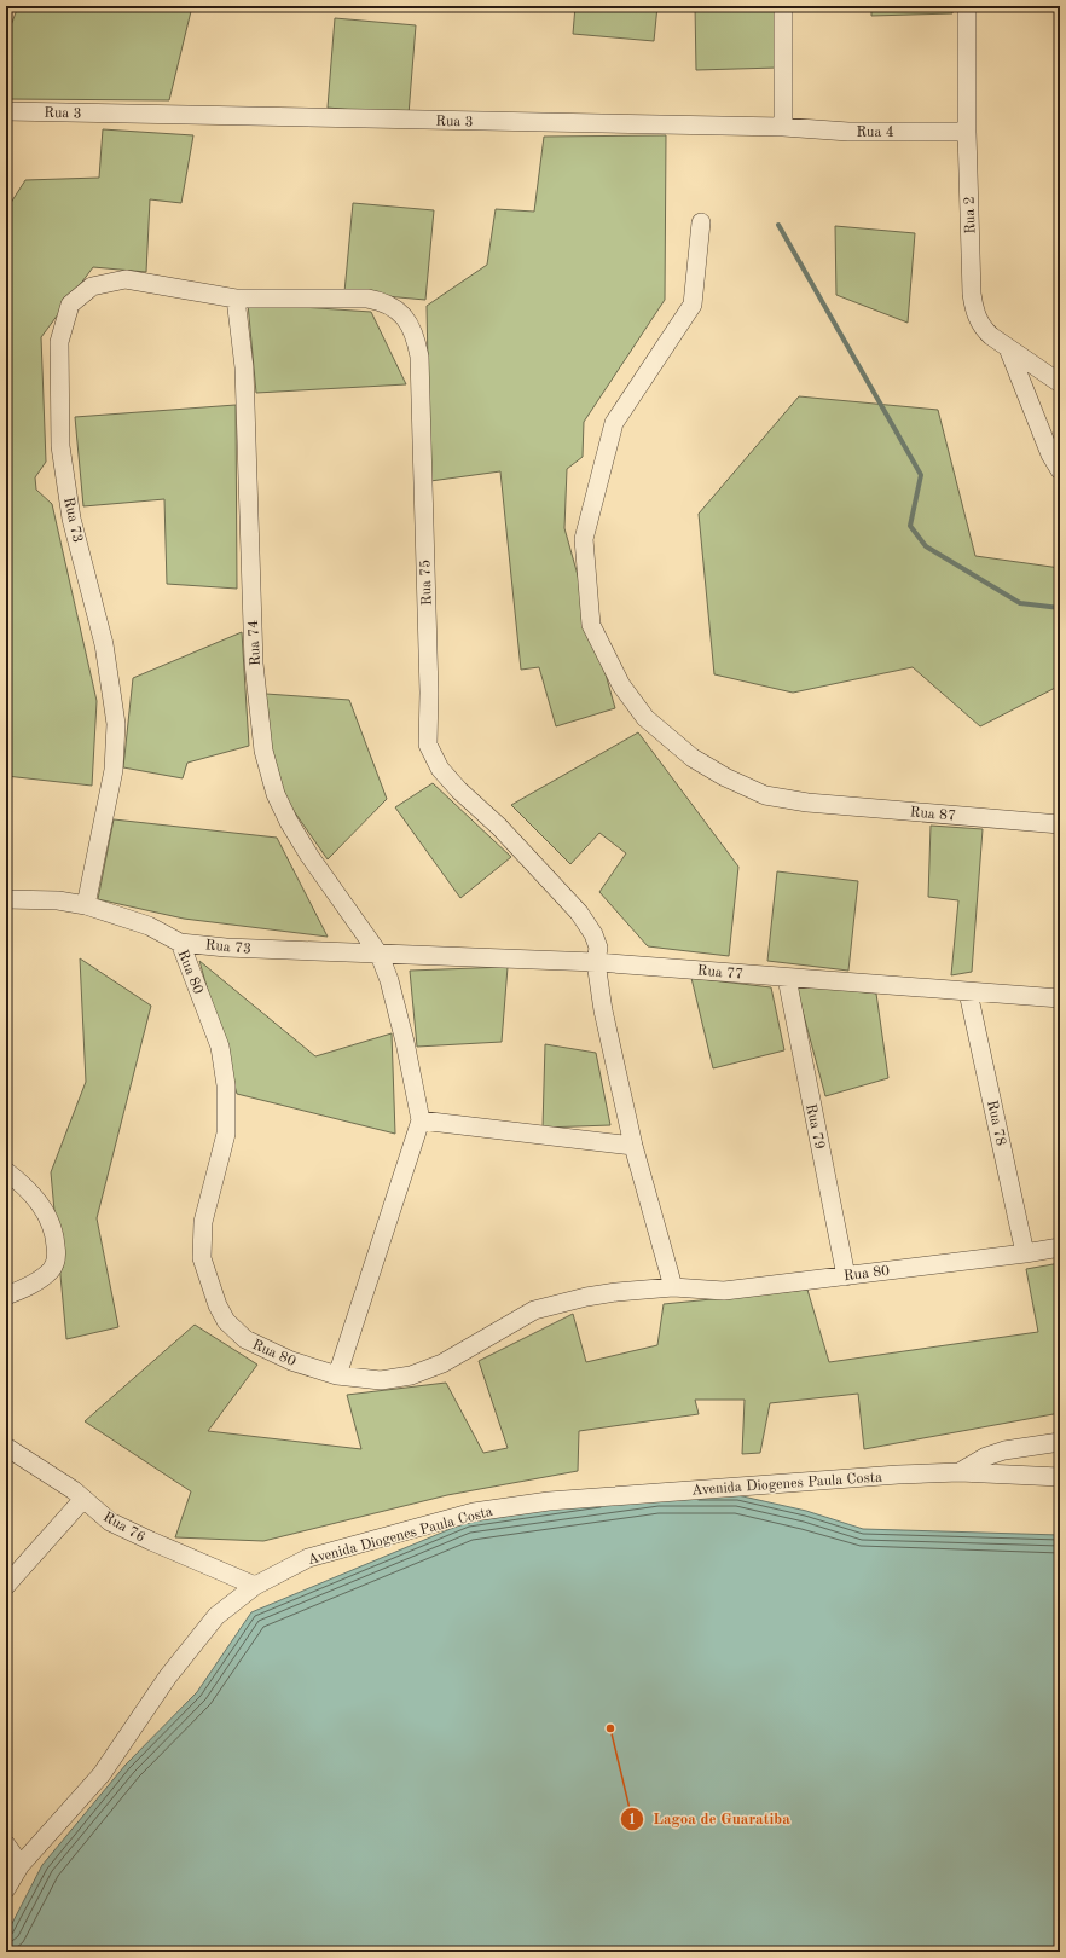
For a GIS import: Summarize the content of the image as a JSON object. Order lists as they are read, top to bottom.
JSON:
{
  "streets": {
    "street": [
      "Rua 3",
      "Rua 4",
      "Rua 2",
      "Rua 73",
      "Rua 75",
      "Rua 74",
      "Rua 87",
      "Rua 80",
      "Rua 77",
      "Rua 78",
      "Rua 79",
      "Avenida Diogenes Paula Costa",
      "Rua 76"
    ]
  },
  "crossings": [
    ["Rua 3", "Rua 4"],
    ["Rua 4", "Rua 2"],
    ["Rua 73", "Rua 75"],
    ["Rua 73", "Rua 74"],
    ["Rua 73", "Rua 80"],
    ["Rua 73", "Rua 77"],
    ["Rua 75", "Rua 74"],
    ["Rua 75", "Rua 77"],
    ["Rua 74", "Rua 77"],
    ["Rua 80", "Rua 78"],
    ["Rua 80", "Rua 79"],
    ["Rua 77", "Rua 78"],
    ["Rua 77", "Rua 79"],
    ["Avenida Diogenes Paula Costa", "Rua 76"]
  ],
  "places": ["Lagoa de Guaratiba"]
}
